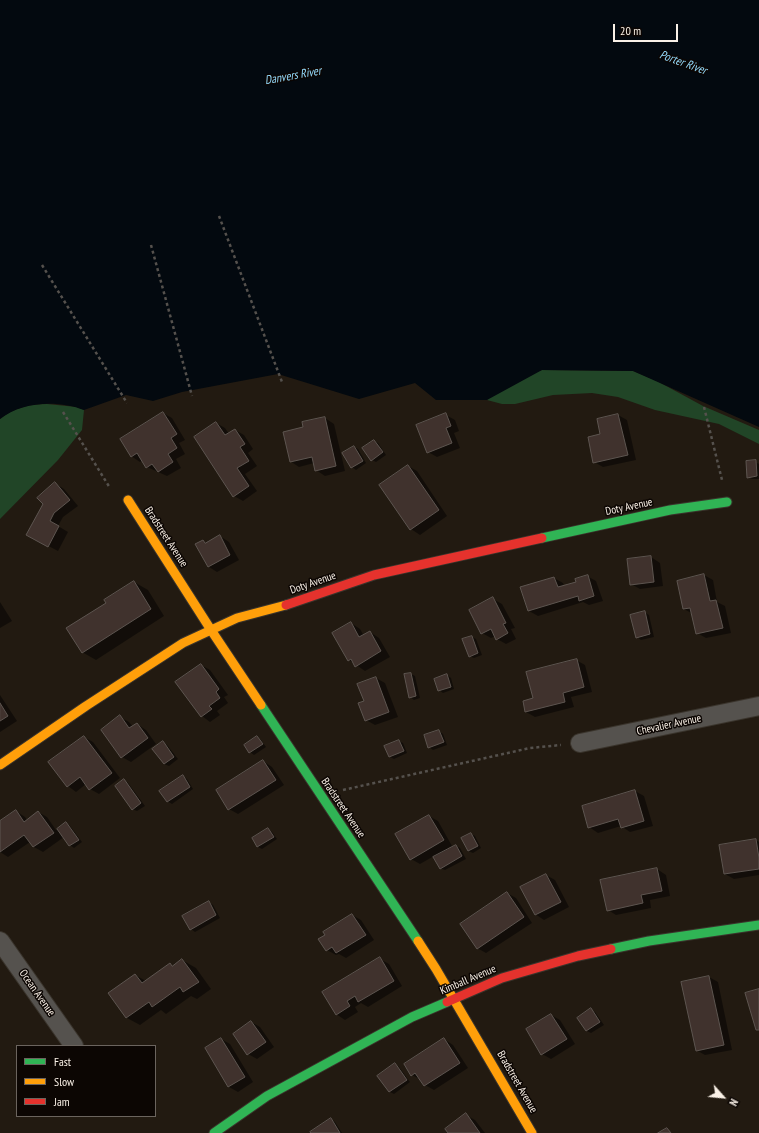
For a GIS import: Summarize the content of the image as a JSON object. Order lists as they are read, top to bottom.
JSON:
{
  "streets": {
    "street": [
      "Doty Avenue",
      "Bradstreet Avenue",
      "Chevalier Avenue",
      "Kimball Avenue",
      "Ocean Avenue"
    ]
  },
  "crossings": [
    ["Doty Avenue", "Bradstreet Avenue"],
    ["Bradstreet Avenue", "Kimball Avenue"]
  ],
  "water": ["Porter River", "Danvers River"],
  "legend": ["Fast", "Slow", "Jam"],
  "scale_bar": "20 m",
  "north": "bottom right"
}
